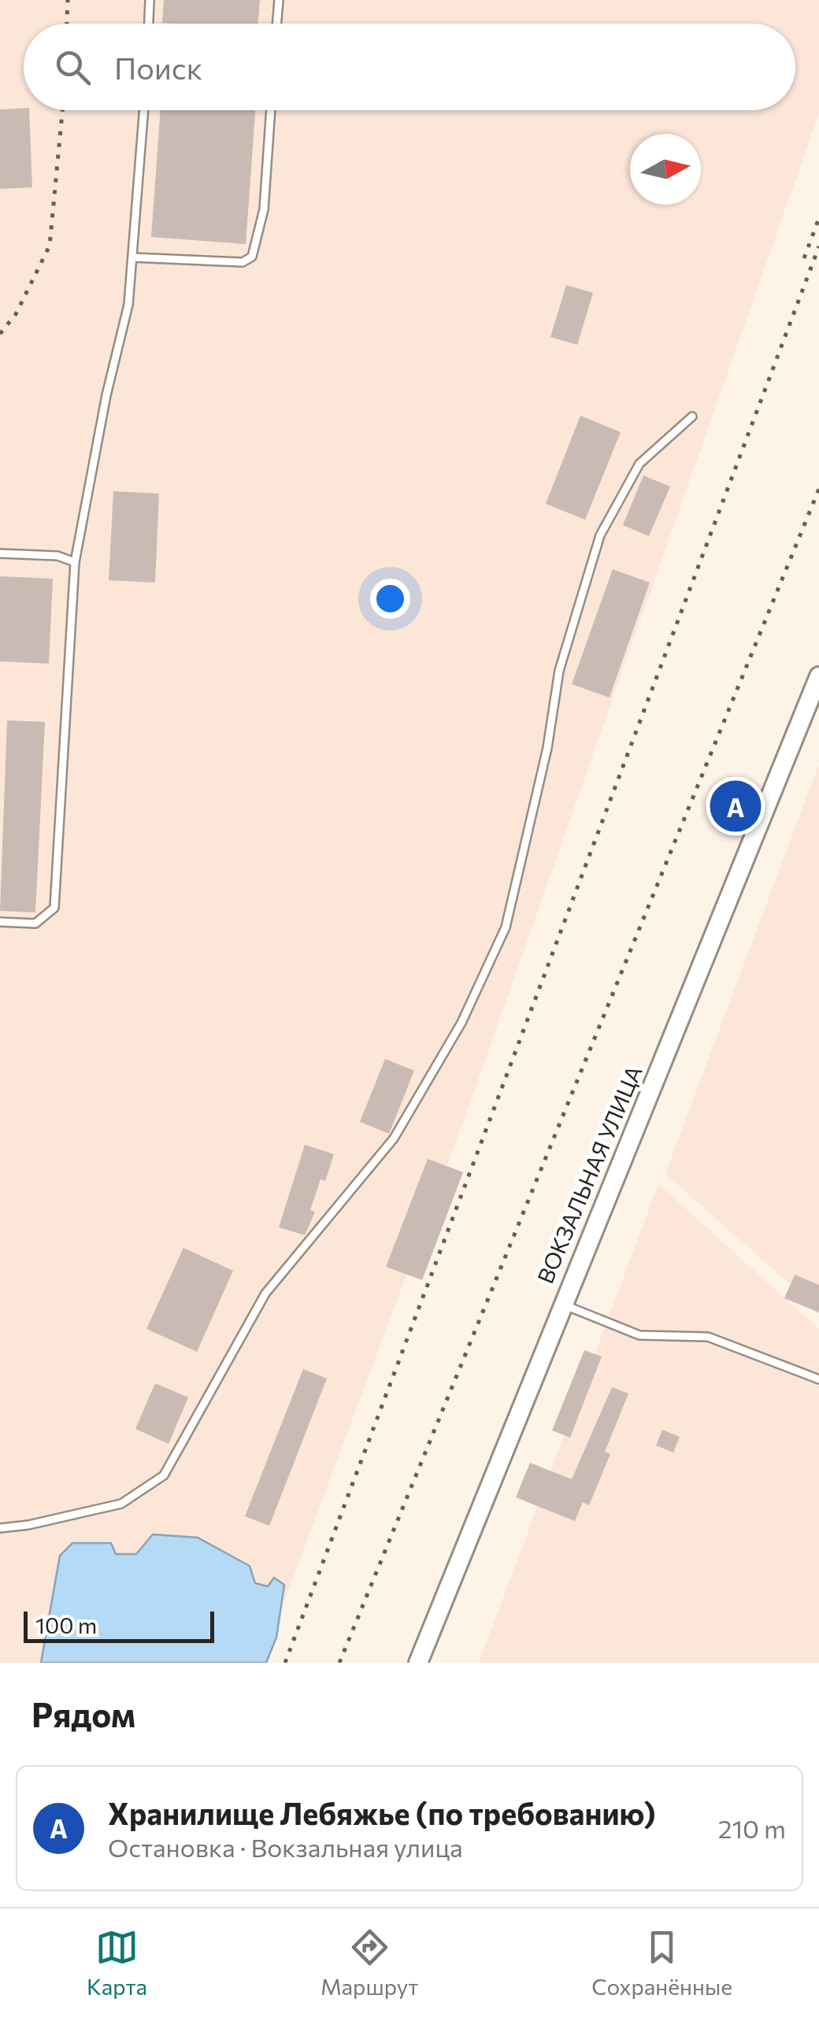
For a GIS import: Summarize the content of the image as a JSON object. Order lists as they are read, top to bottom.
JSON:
{
  "streets": {
    "main road": ["ВОКЗАЛЬНАЯ УЛИЦА"]
  },
  "scale_bar": "100 m",
  "north": "right",
  "page": {
    "search": "Поиск",
    "pins": "A",
    "scale": "100 m",
    "heading": "Рядом",
    "list": [
      {
        "mark": "A",
        "name": "Хранилище Лебяжье (по требованию)",
        "note": "Остановка · Вокзальная улица",
        "value": "210 m"
      }
    ],
    "nav": ["Карта", "Маршрут", "Сохранённые"]
  }
}
